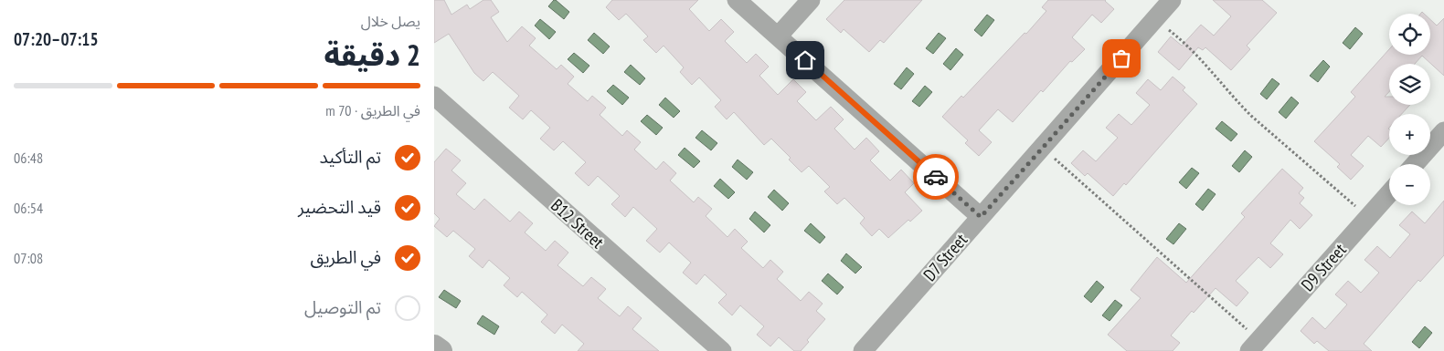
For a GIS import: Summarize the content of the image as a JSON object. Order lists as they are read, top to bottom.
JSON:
{
  "streets": {
    "street": ["B12 Street", "D7 Street", "D9 Street"]
  },
  "page": {
    "heading": ["2 دقيقة", "يصل خلال", "07:15–07:20"],
    "map_buttons": ["+", "−"],
    "bar": "في الطريق · 70 m",
    "list": [
      ["تم التأكيد", "06:48"],
      ["قيد التحضير", "06:54"],
      ["في الطريق", "07:08"],
      "تم التوصيل"
    ]
  }
}
